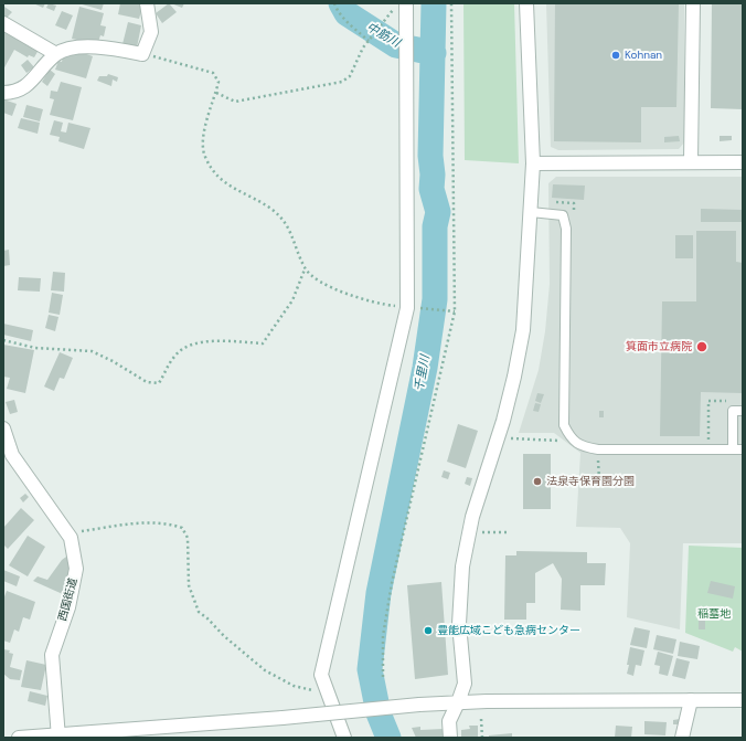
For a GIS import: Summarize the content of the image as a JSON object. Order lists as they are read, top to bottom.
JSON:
{
  "streets": {
    "street": ["西国街道"]
  },
  "water": ["中筋川", "千里川"],
  "parks": ["稲墓地"],
  "places": [
    "Kohnan",
    "箕面市立病院",
    "法泉寺保育園分園",
    "豊能広域こども急病センター"
  ]
}
